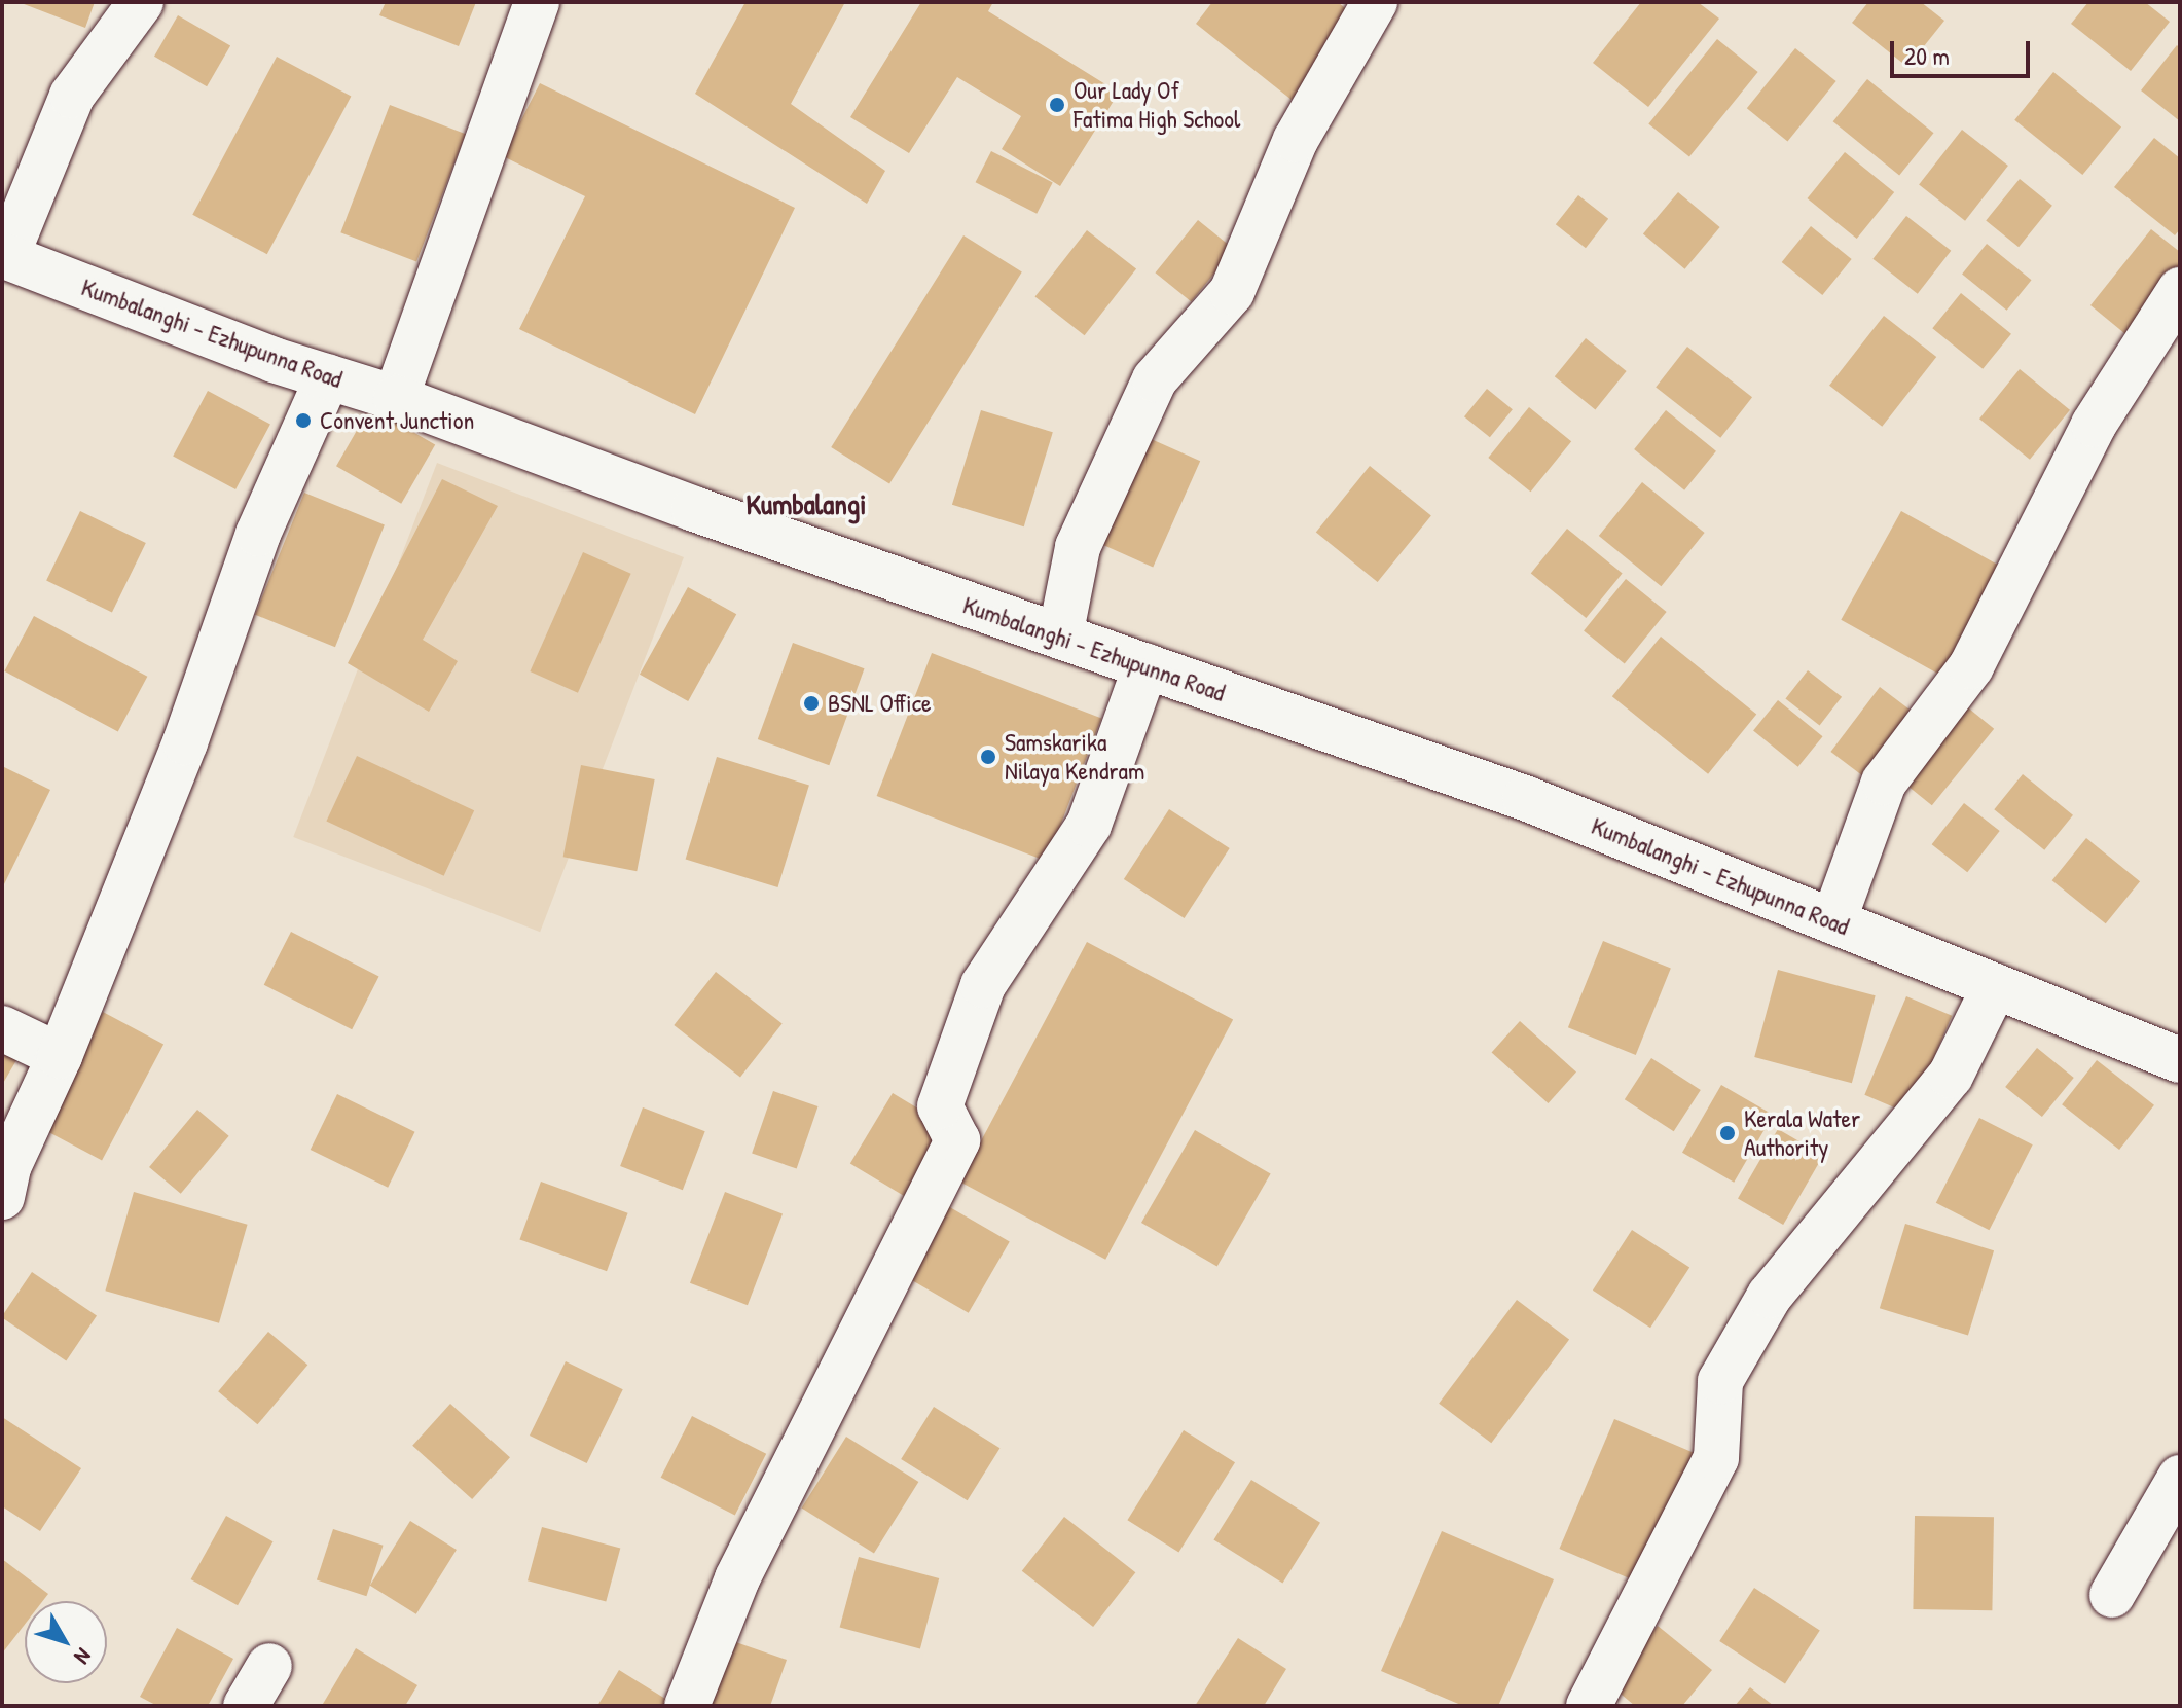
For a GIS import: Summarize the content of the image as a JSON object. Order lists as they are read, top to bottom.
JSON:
{
  "streets": {
    "street": ["Kumbalanghi - Ezhupunna Road"]
  },
  "districts": ["Kumbalangi"],
  "places": [
    "Our Lady Of Fatima High School",
    "Convent Junction",
    "BSNL Office",
    "Samskarika Nilaya Kendram",
    "Kerala Water Authority"
  ],
  "scale_bar": "20 m",
  "north": "bottom right"
}
